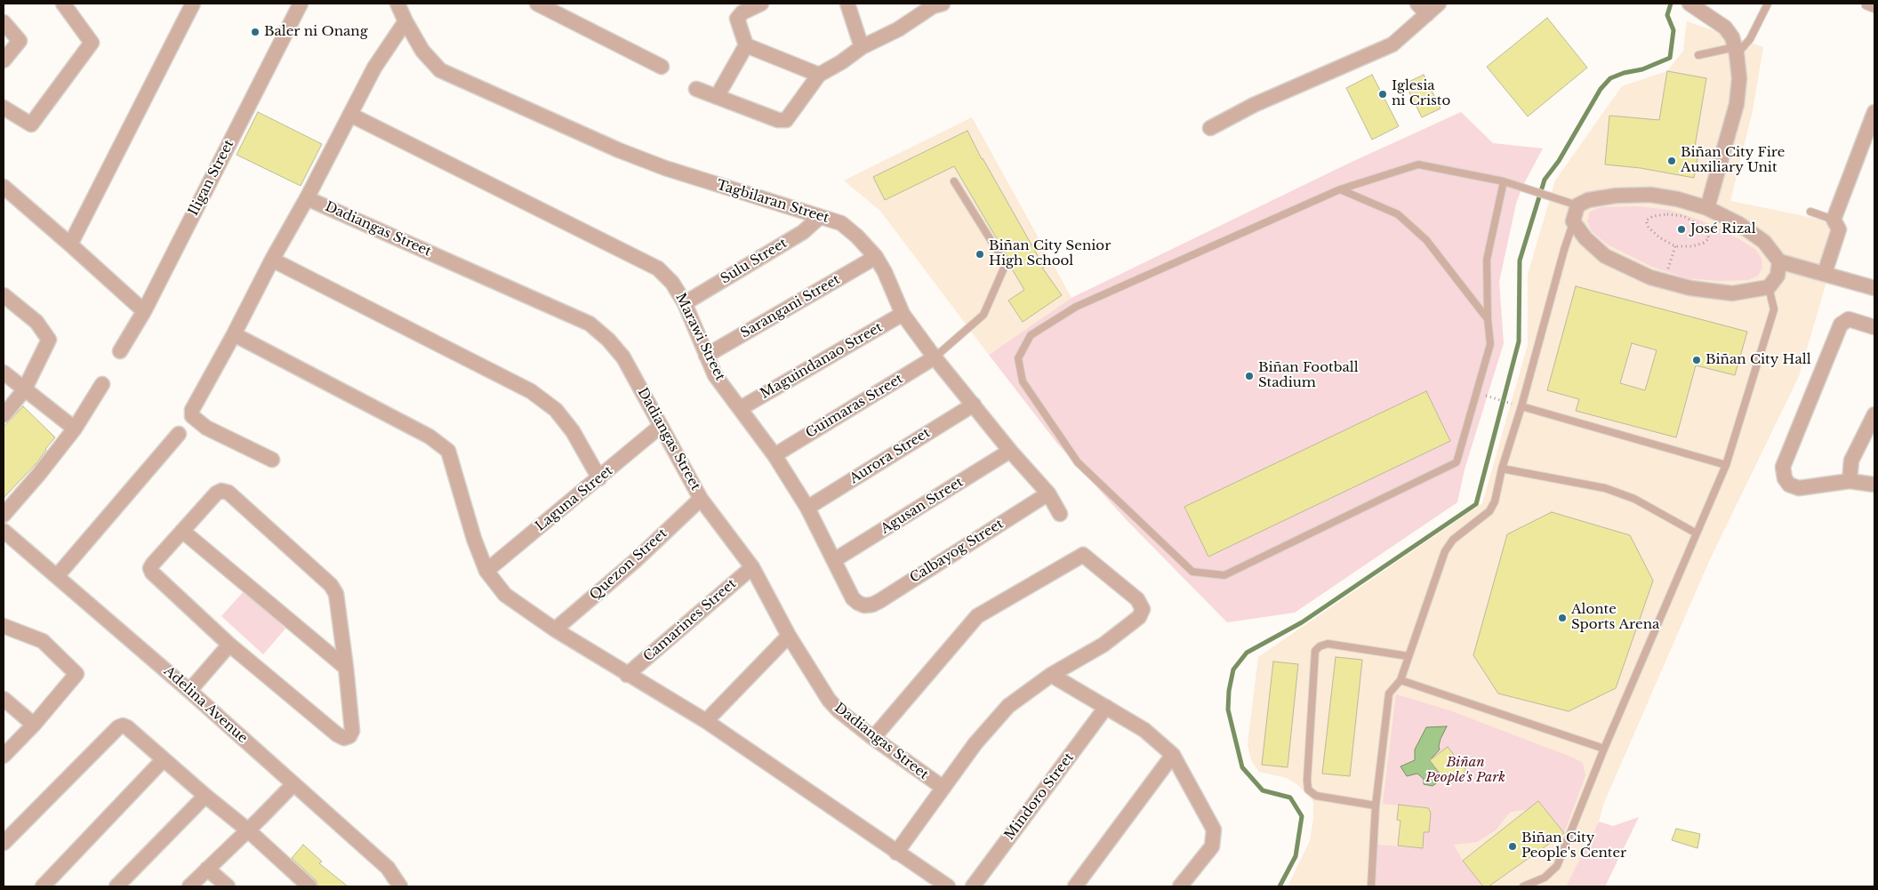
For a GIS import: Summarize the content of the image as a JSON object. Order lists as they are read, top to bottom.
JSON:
{
  "streets": {
    "street": [
      "Iligan Street",
      "Tagbilaran Street",
      "Dadiangas Street",
      "Sulu Street",
      "Sarangani Street",
      "Marawi Street",
      "Maguindanao Street",
      "Guimaras Street",
      "Aurora Street",
      "Laguna Street",
      "Agusan Street",
      "Calbayog Street",
      "Quezon Street",
      "Camarines Street",
      "Adelina Avenue",
      "Mindoro Street"
    ]
  },
  "crossings": [
    ["Tagbilaran Street", "Sulu Street"],
    ["Tagbilaran Street", "Sarangani Street"],
    ["Tagbilaran Street", "Maguindanao Street"],
    ["Tagbilaran Street", "Guimaras Street"],
    ["Tagbilaran Street", "Aurora Street"],
    ["Tagbilaran Street", "Agusan Street"],
    ["Tagbilaran Street", "Calbayog Street"],
    ["Dadiangas Street", "Laguna Street"],
    ["Dadiangas Street", "Quezon Street"],
    ["Dadiangas Street", "Camarines Street"],
    ["Sulu Street", "Marawi Street"],
    ["Sarangani Street", "Marawi Street"],
    ["Marawi Street", "Maguindanao Street"],
    ["Marawi Street", "Guimaras Street"],
    ["Marawi Street", "Aurora Street"],
    ["Marawi Street", "Agusan Street"],
    ["Marawi Street", "Calbayog Street"]
  ],
  "parks": ["Biñan People's Park"],
  "places": [
    "Baler ni Onang",
    "Iglesia ni Cristo",
    "Biñan City Fire Auxiliary Unit",
    "José Rizal",
    "Biñan City Senior High School",
    "Biñan City Hall",
    "Biñan Football Stadium",
    "Alonte Sports Arena",
    "Biñan City People's Center"
  ]
}
